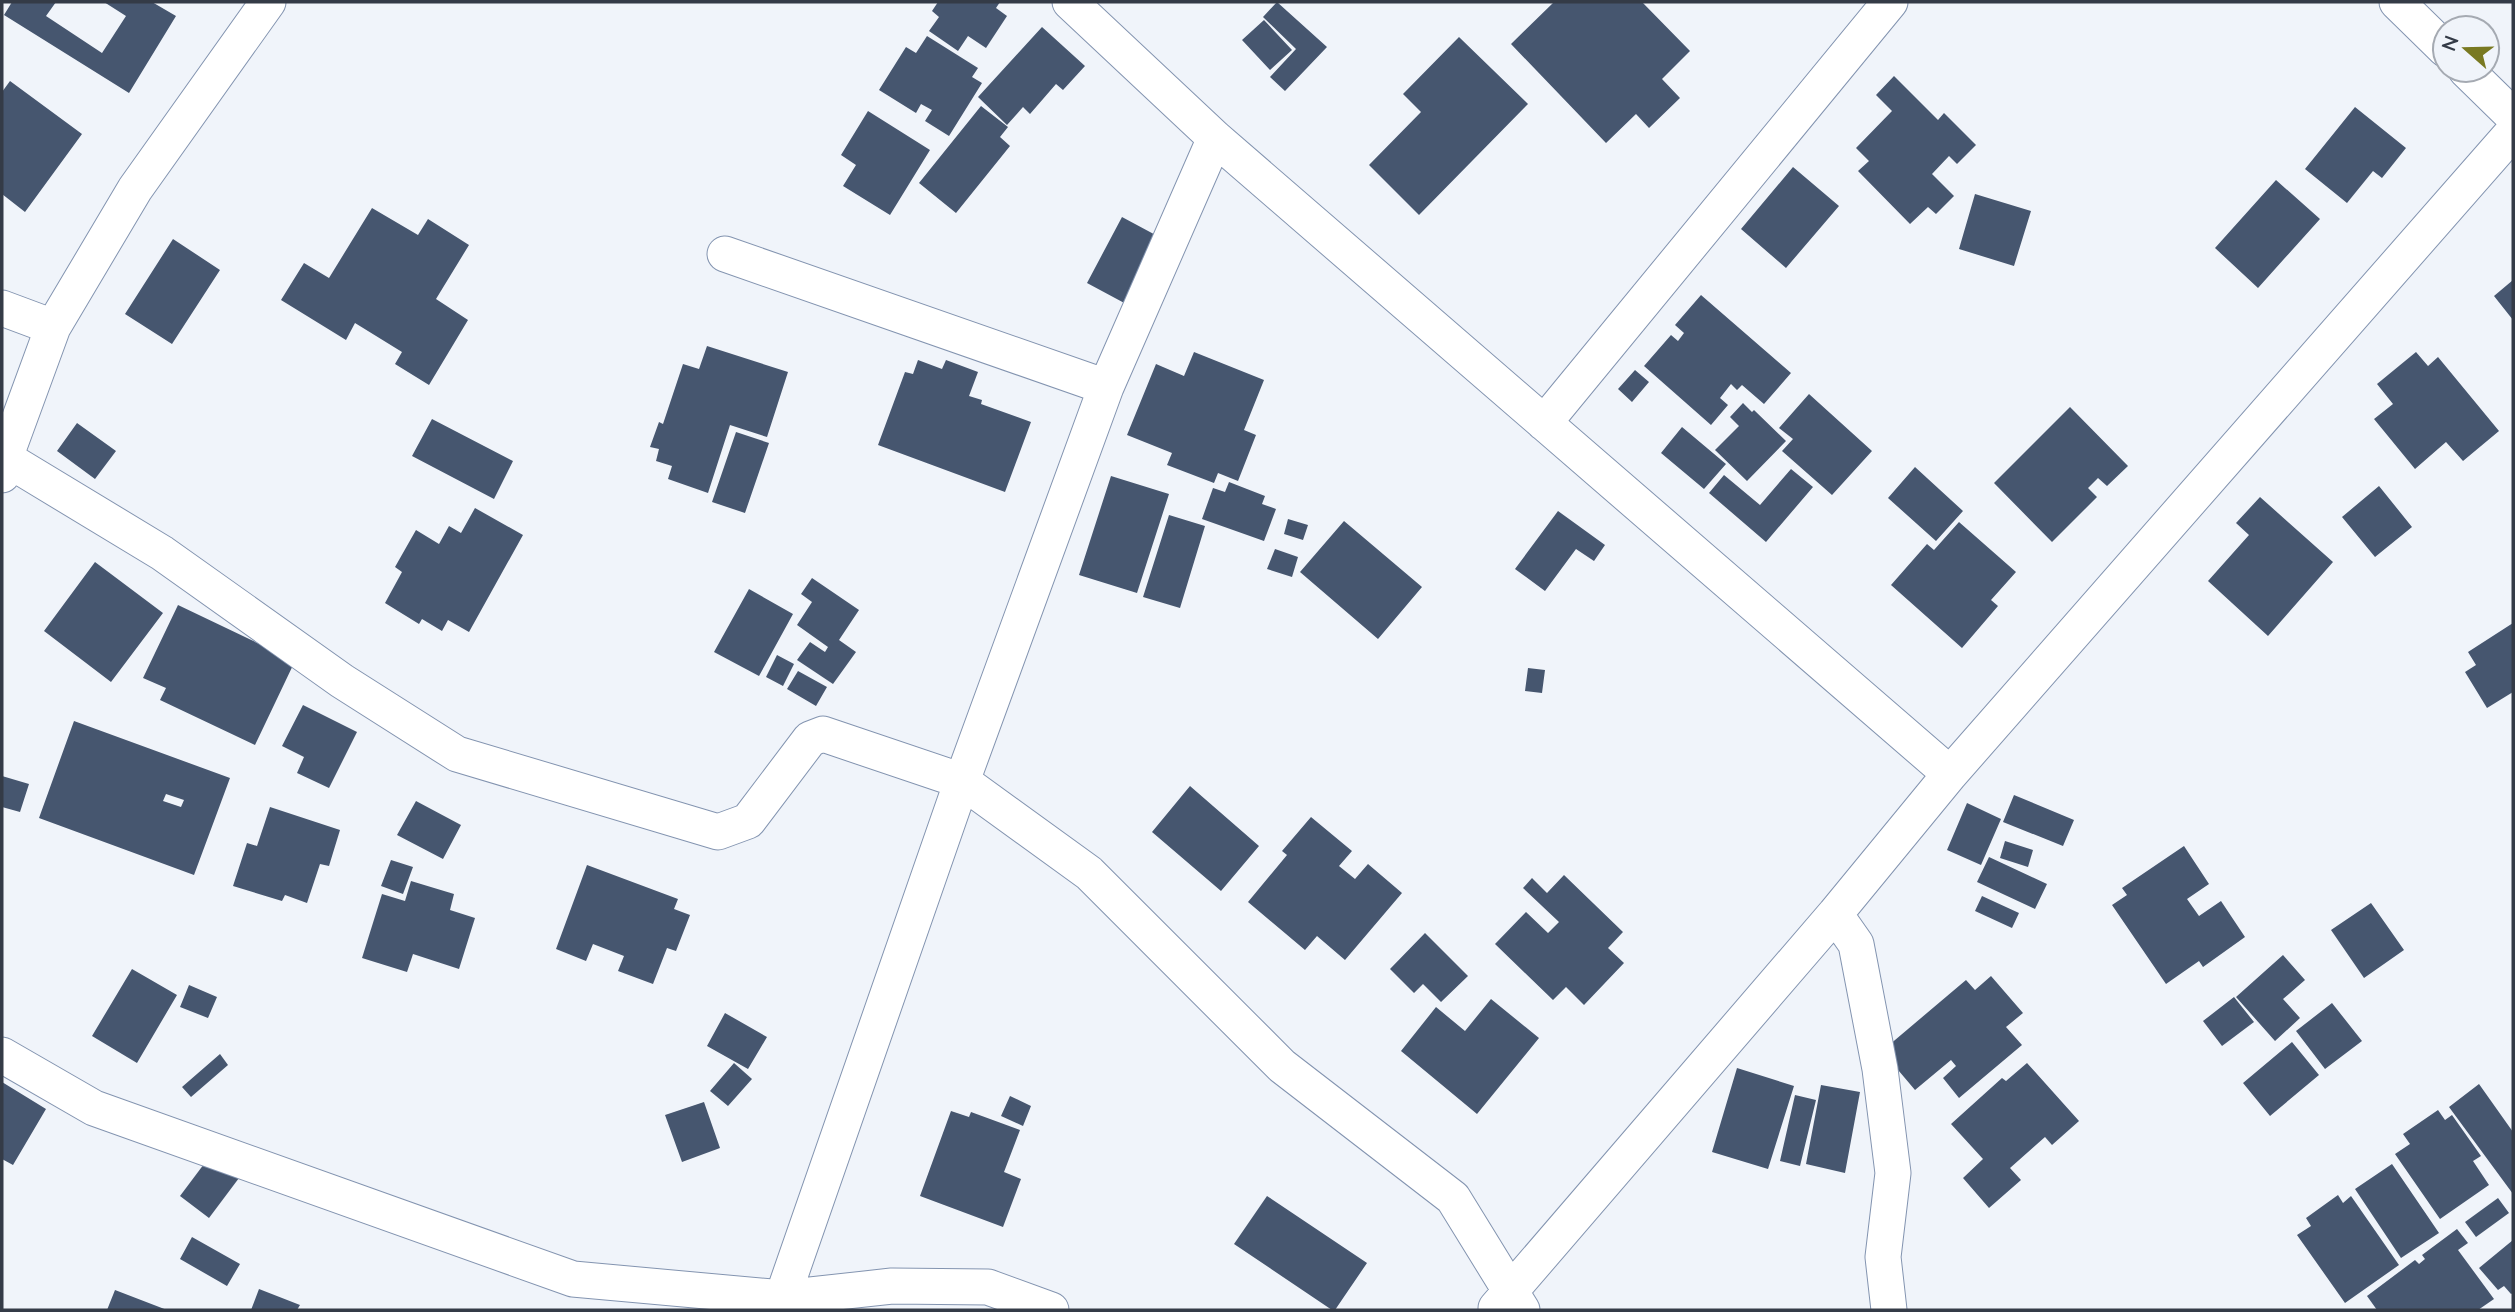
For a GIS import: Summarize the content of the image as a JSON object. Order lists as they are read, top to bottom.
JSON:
{
  "north": "left"
}
